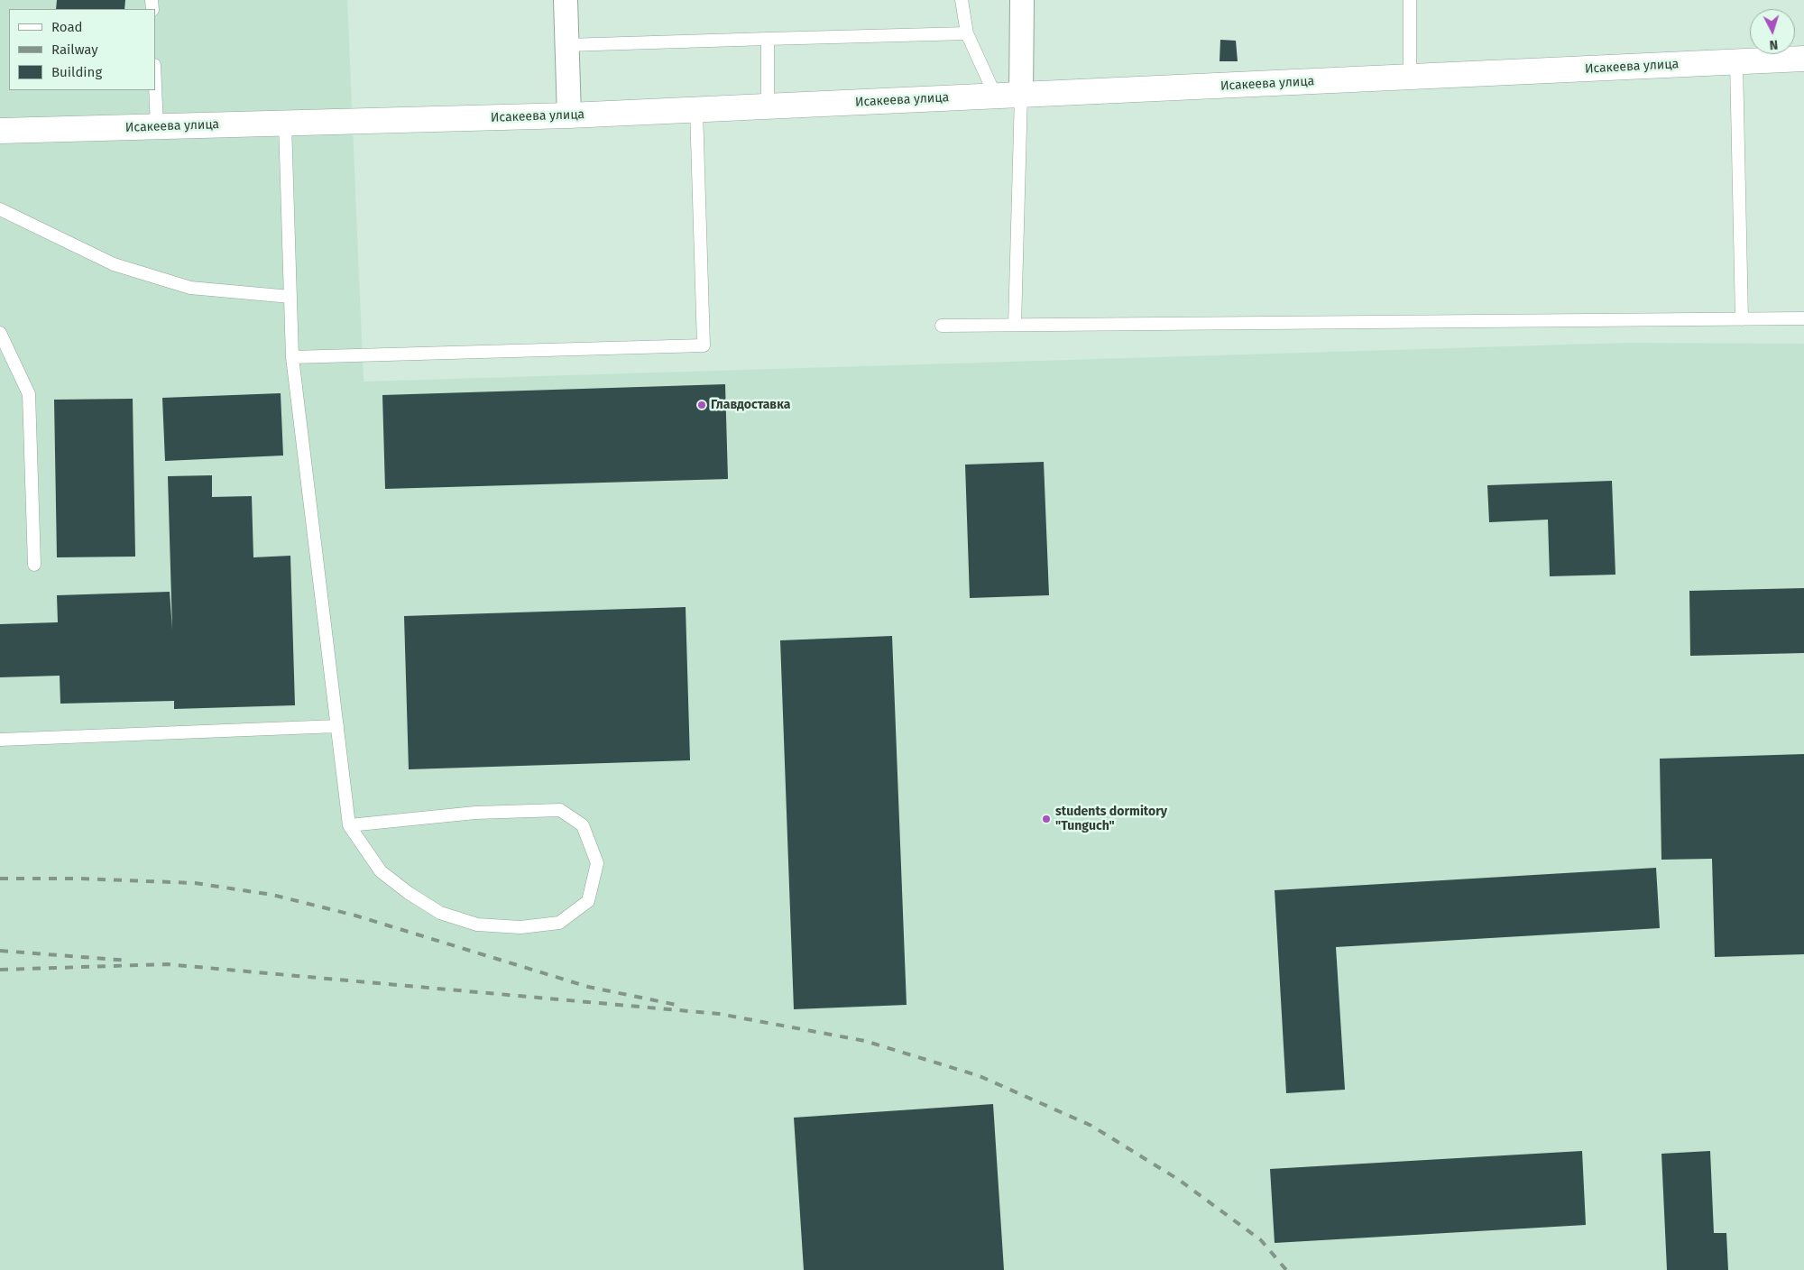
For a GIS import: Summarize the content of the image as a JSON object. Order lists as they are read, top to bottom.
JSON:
{
  "streets": {
    "street": ["Исакеева улица"]
  },
  "places": ["Главдоставка", "students dormitory \"Tunguch\""],
  "legend": ["Road", "Railway", "Building"],
  "north": "bottom"
}
